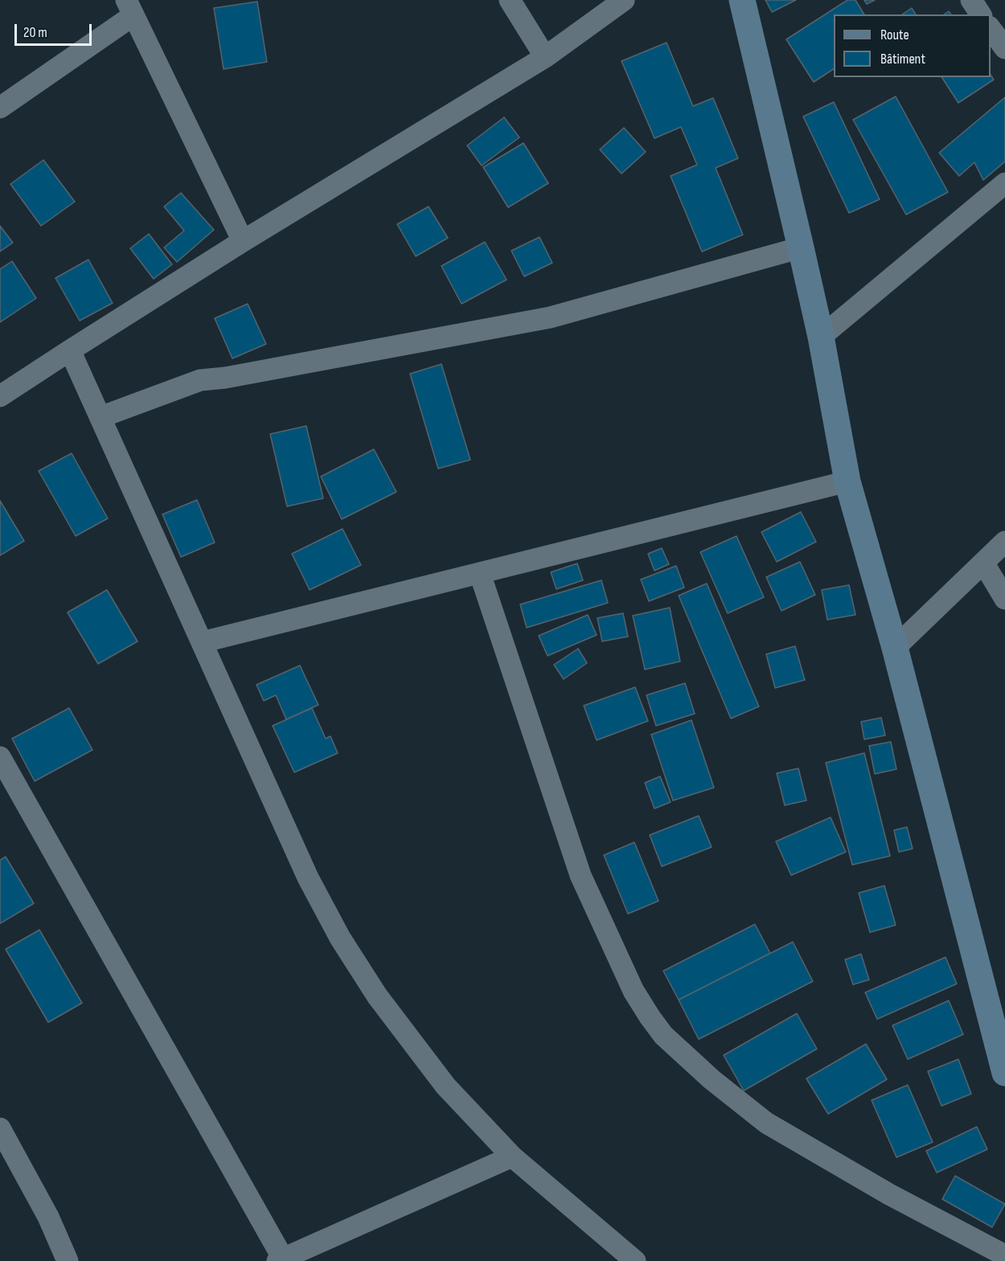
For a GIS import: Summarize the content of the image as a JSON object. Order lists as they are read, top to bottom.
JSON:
{
  "legend": ["Route", "Bâtiment"],
  "scale_bar": "20 m"
}
